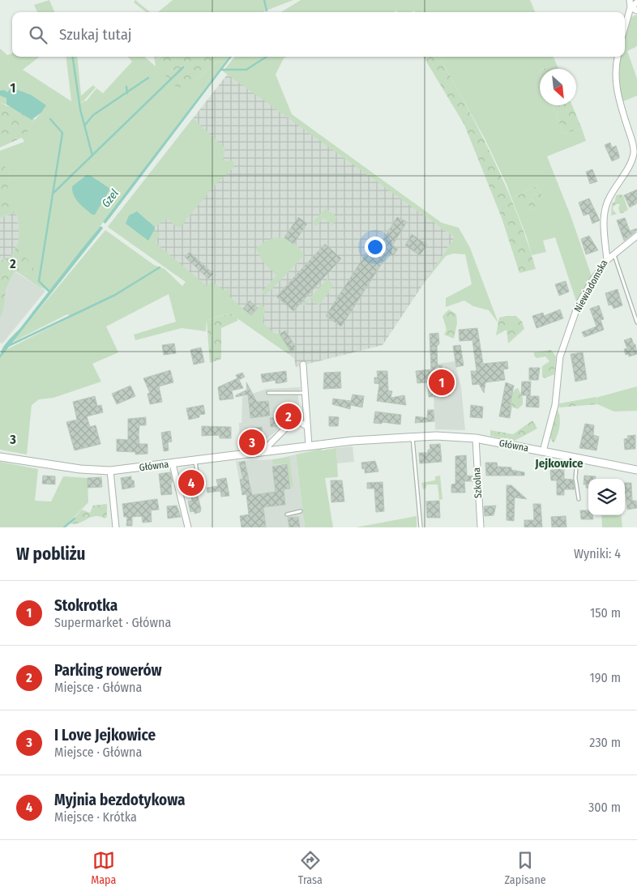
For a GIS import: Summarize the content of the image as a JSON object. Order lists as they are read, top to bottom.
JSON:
{
  "streets": {
    "street": ["Niewiadomska", "Główna", "Szkolna"]
  },
  "crossings": [
    ["Niewiadomska", "Główna"],
    ["Główna", "Szkolna"]
  ],
  "districts": ["Jejkowice"],
  "water": ["Gzel"],
  "north": "bottom right",
  "page": {
    "search": "Szukaj tutaj",
    "pins": [
      "1",
      "2",
      "3",
      "4"
    ],
    "heading": ["W pobliżu", "Wyniki: 4"],
    "list": [
      {
        "mark": "1",
        "name": "Stokrotka",
        "note": "Supermarket · Główna",
        "value": "150 m"
      },
      {
        "mark": "2",
        "name": "Parking rowerów",
        "note": "Miejsce · Główna",
        "value": "190 m"
      },
      {
        "mark": "3",
        "name": "I Love Jejkowice",
        "note": "Miejsce · Główna",
        "value": "230 m"
      },
      {
        "mark": "4",
        "name": "Myjnia bezdotykowa",
        "note": "Miejsce · Krótka",
        "value": "300 m"
      }
    ],
    "nav": ["Mapa", "Trasa", "Zapisane"]
  },
  "grid": {
    "rows": ["1", "2", "3"]
  }
}
